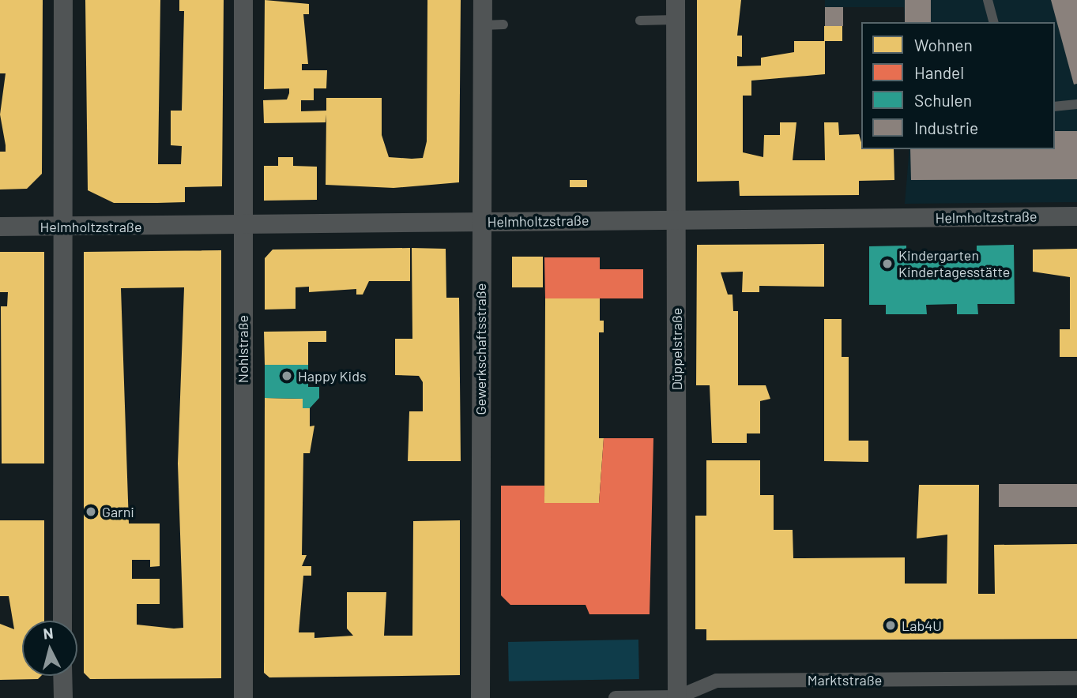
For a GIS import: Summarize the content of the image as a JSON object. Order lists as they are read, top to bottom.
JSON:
{
  "streets": {
    "street": [
      "Helmholtzstraße",
      "Nohlstraße",
      "Gewerkschaftsstraße",
      "Düppelstraße",
      "Marktstraße"
    ]
  },
  "crossings": [
    ["Helmholtzstraße", "Nohlstraße"],
    ["Helmholtzstraße", "Gewerkschaftsstraße"],
    ["Helmholtzstraße", "Düppelstraße"],
    ["Düppelstraße", "Marktstraße"]
  ],
  "places": [
    "Kindergarten Kindertagesstätte",
    "Happy Kids",
    "Garni",
    "Lab4U"
  ],
  "legend": [
    "Wohnen",
    "Handel",
    "Schulen",
    "Industrie"
  ],
  "north": "top"
}
